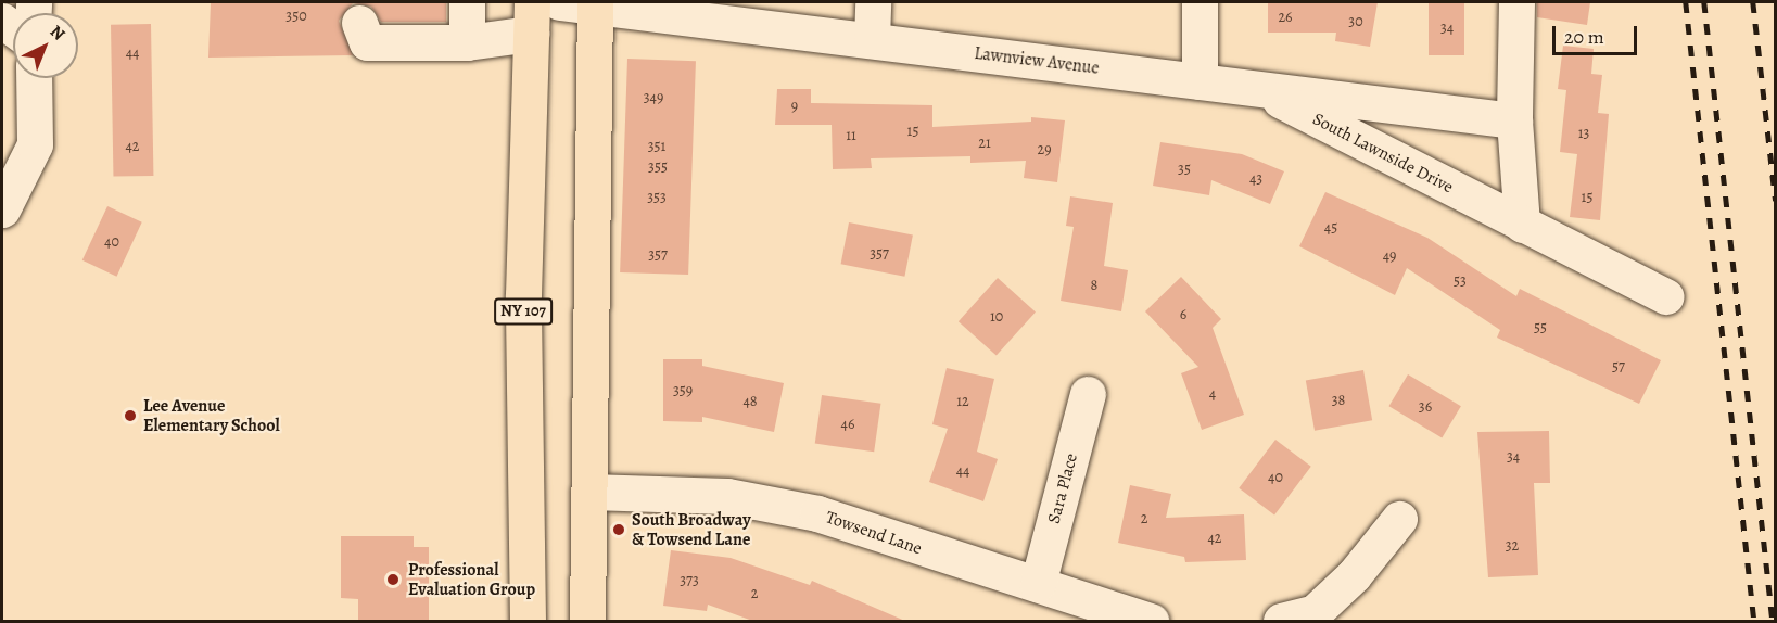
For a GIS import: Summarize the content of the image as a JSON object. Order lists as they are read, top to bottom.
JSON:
{
  "streets": {
    "main road": ["NY 107"],
    "street": [
      "Lawnview Avenue",
      "South Lawnside Drive",
      "Sara Place",
      "Towsend Lane"
    ]
  },
  "crossings": [
    ["Lawnview Avenue", "South Lawnside Drive"],
    ["Sara Place", "Towsend Lane"]
  ],
  "places": ["Lee Avenue Elementary School", "South Broadway & Towsend Lane", "Professional Evaluation Group"],
  "house_numbers": [
    "350",
    "26",
    "30",
    "34",
    "44",
    "349",
    "9",
    "15",
    "13",
    "11",
    "21",
    "42",
    "351",
    "29",
    "355",
    "35",
    "43",
    "353",
    "15",
    "45",
    "40",
    "357",
    "357",
    "49",
    "53",
    "8",
    "6",
    "10",
    "55",
    "57",
    "359",
    "4",
    "38",
    "48",
    "12",
    "36",
    "46",
    "34",
    "44",
    "40",
    "2",
    "42",
    "32",
    "373",
    "2"
  ],
  "scale_bar": "20 m",
  "north": "top right"
}
